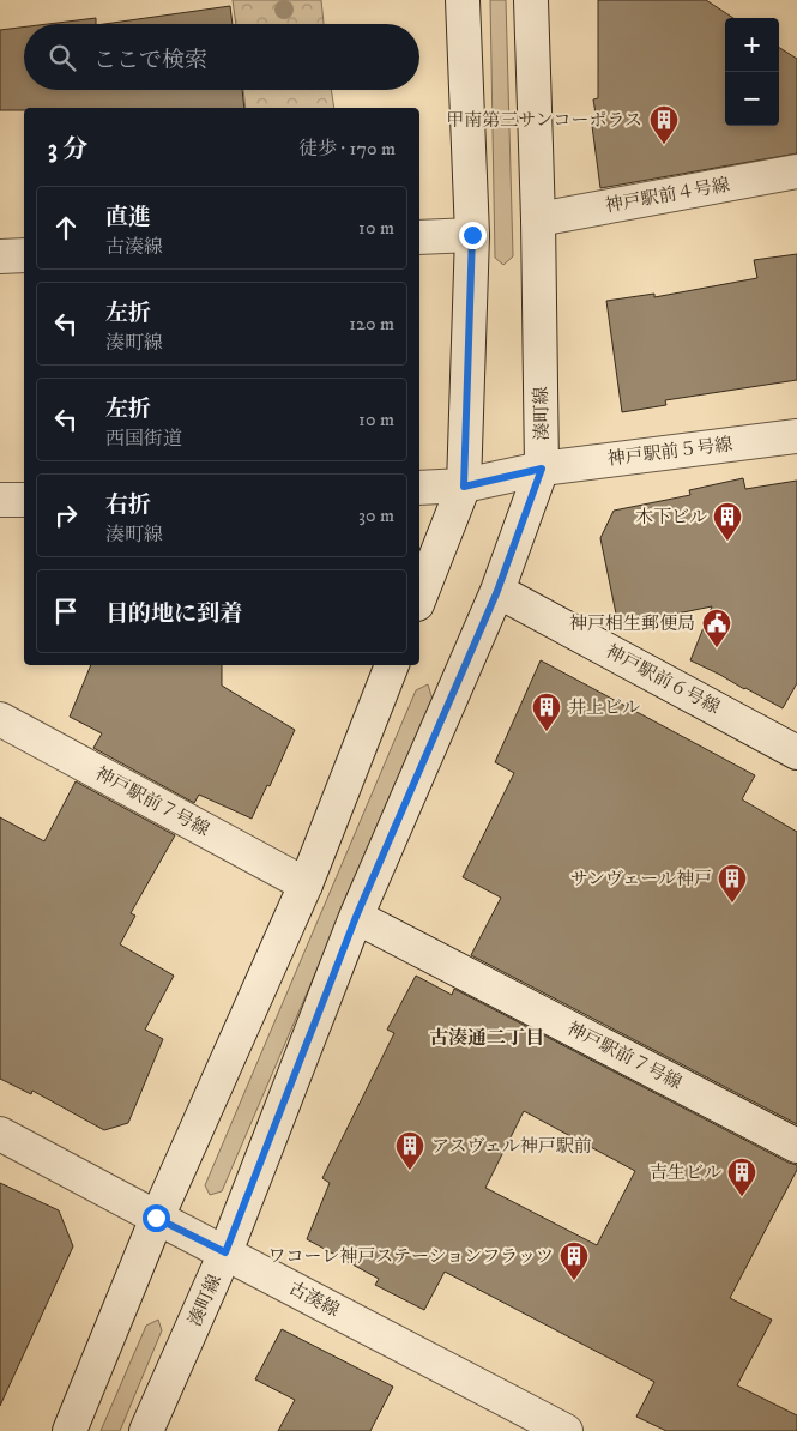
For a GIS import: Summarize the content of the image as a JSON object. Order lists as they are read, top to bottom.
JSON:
{
  "streets": {
    "street": [
      "神戸駅前４号線",
      "湊町線",
      "神戸駅前５号線",
      "神戸駅前６号線",
      "神戸駅前７号線",
      "古湊線"
    ]
  },
  "crossings": [
    ["神戸駅前４号線", "湊町線"],
    ["湊町線", "神戸駅前５号線"],
    ["湊町線", "神戸駅前６号線"],
    ["湊町線", "神戸駅前７号線"],
    ["湊町線", "古湊線"]
  ],
  "districts": ["古湊通二丁目"],
  "places": {
    "building": [
      "甲南第三サンコーポラス",
      "木下ビル",
      "井上ビル",
      "サンヴェール神戸",
      "アスヴェル神戸駅前",
      "吉生ビル",
      "ワコーレ神戸ステーションフラッツ"
    ],
    "public building": ["神戸相生郵便局"]
  },
  "page": {
    "map_buttons": ["+", "−"],
    "search": "ここで検索",
    "heading": ["3 分", "徒歩 · 170 m"],
    "list": [
      ["直進", "古湊線", "10 m"],
      ["左折", "湊町線", "120 m"],
      ["左折", "西国街道", "10 m"],
      ["右折", "湊町線", "30 m"],
      "目的地に到着"
    ]
  }
}
